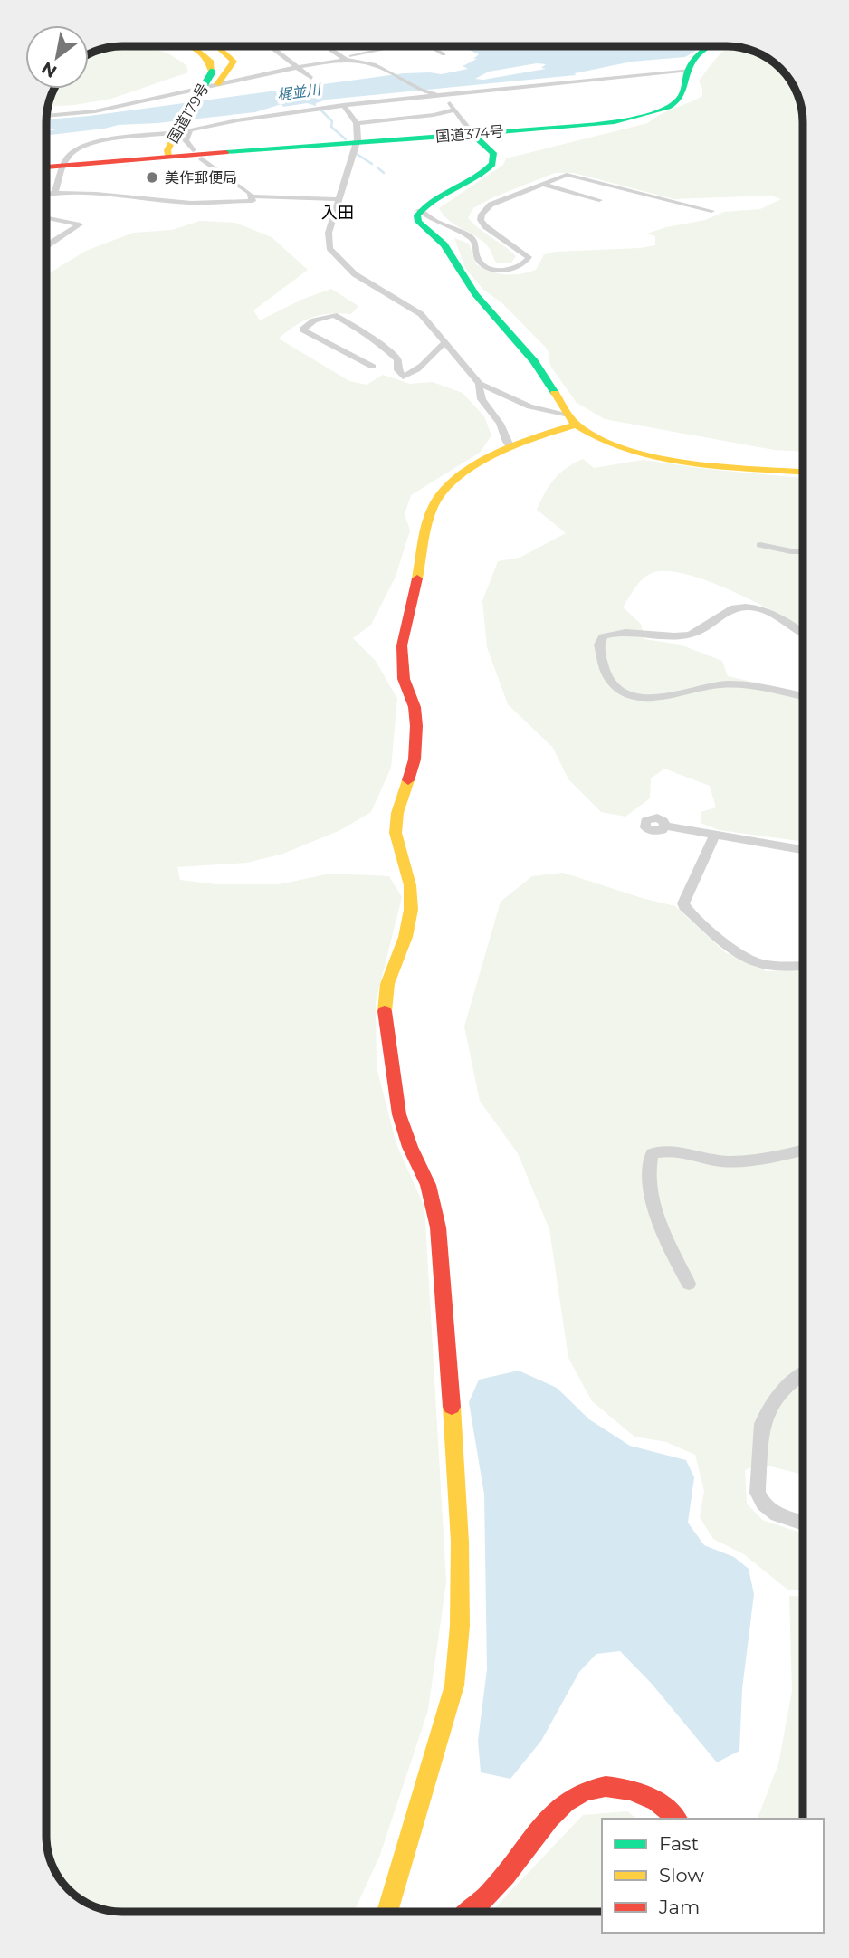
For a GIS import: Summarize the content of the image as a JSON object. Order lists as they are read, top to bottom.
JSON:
{
  "streets": {
    "main road": ["国道179号", "国道374号"]
  },
  "crossings": [
    ["国道179号", "国道374号"]
  ],
  "districts": ["入田"],
  "water": ["梶並川"],
  "places": ["美作郵便局"],
  "legend": ["Fast", "Slow", "Jam"],
  "north": "bottom left"
}
